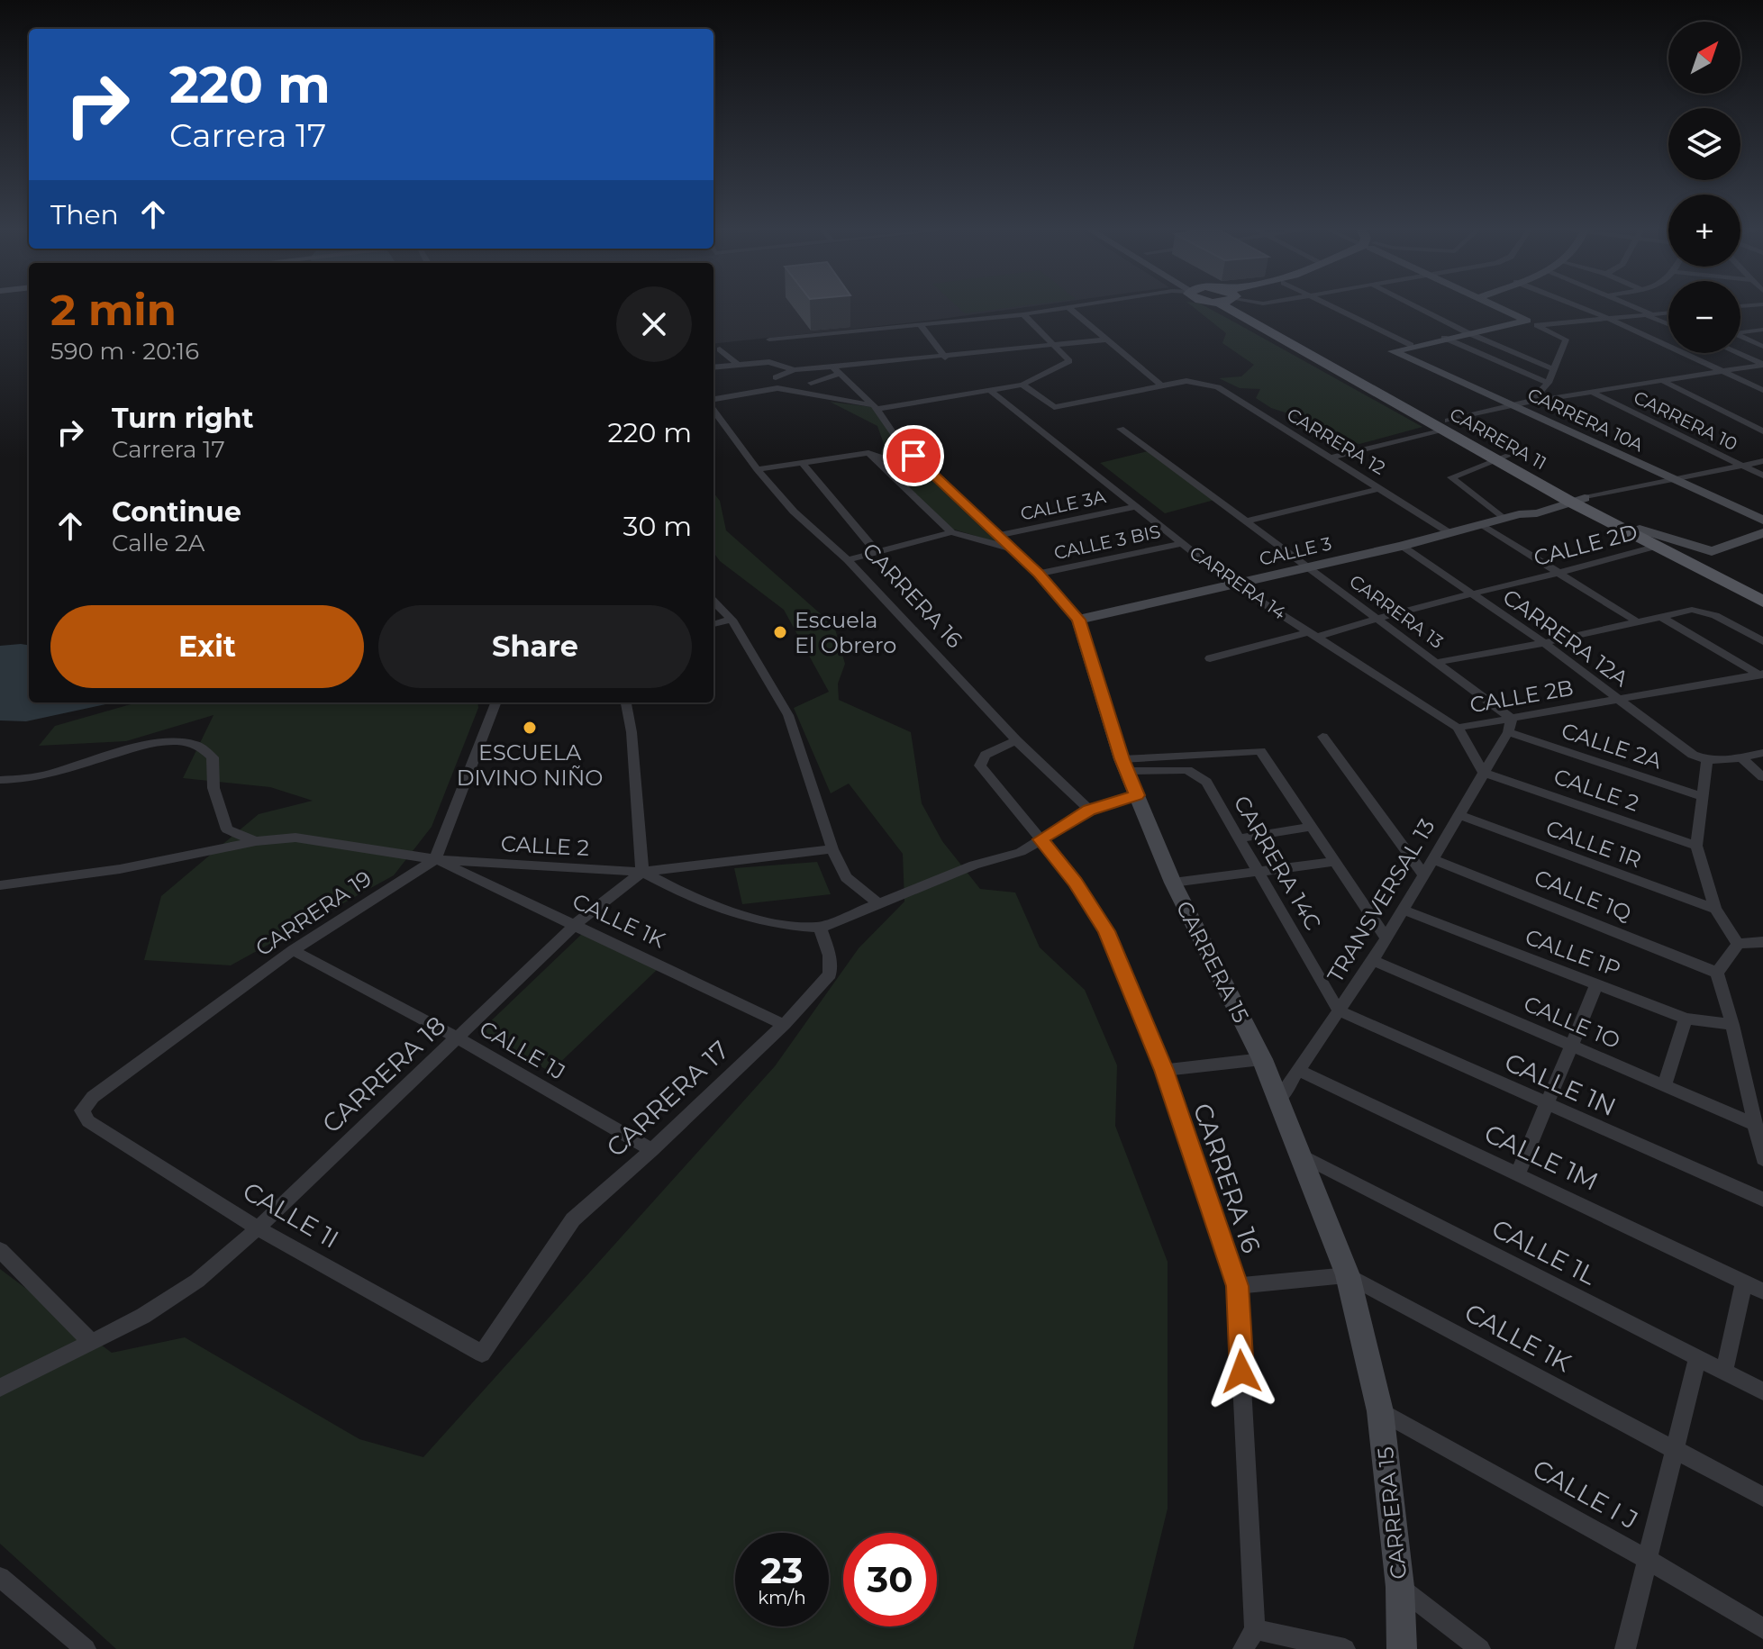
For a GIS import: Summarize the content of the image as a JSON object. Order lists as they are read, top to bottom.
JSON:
{
  "streets": {
    "main road": [
      "CARRERA 10A",
      "CARRERA 11",
      "CALLE 3",
      "CARRERA 15"
    ],
    "street": [
      "CARRERA 10",
      "CARRERA 12",
      "CALLE 3A",
      "CALLE 3 BIS",
      "CALLE 2D",
      "CARRERA 14",
      "CARRERA 16",
      "CARRERA 13",
      "CARRERA 12A",
      "CALLE 2B",
      "CALLE 2A",
      "CALLE 2",
      "CALLE 1R",
      "CARRERA 14C",
      "CALLE 1Q",
      "TRANSVERSAL 13",
      "CARRERA 19",
      "CALLE 1K",
      "CALLE 1P",
      "CALLE 1O",
      "CALLE 1J",
      "CARRERA 18",
      "CALLE 1N",
      "CARRERA 17",
      "CALLE 1M",
      "CALLE 1I",
      "CALLE 1L",
      "CALLE I J"
    ]
  },
  "crossings": [
    ["CARRERA 10A", "CALLE 3"],
    ["CARRERA 10", "CALLE 3"],
    ["CARRERA 11", "CALLE 2D"],
    ["CARRERA 11", "CALLE 3"],
    ["CARRERA 12", "CALLE 3"],
    ["CALLE 3A", "CARRERA 14"],
    ["CALLE 3A", "CARRERA 15"],
    ["CALLE 3 BIS", "CARRERA 14"],
    ["CALLE 3 BIS", "CARRERA 15"],
    ["CALLE 2D", "CARRERA 14"],
    ["CALLE 2D", "CARRERA 13"],
    ["CALLE 2D", "CARRERA 12A"],
    ["CALLE 3", "CARRERA 14"],
    ["CALLE 3", "CARRERA 13"],
    ["CALLE 3", "CARRERA 12A"],
    ["CALLE 3", "CARRERA 15"],
    ["CARRERA 14", "CALLE 2B"],
    ["CARRERA 14", "CALLE 2"],
    ["CARRERA 14", "TRANSVERSAL 13"],
    ["CARRERA 13", "CALLE 2B"],
    ["CARRERA 13", "CALLE 2A"],
    ["CARRERA 13", "TRANSVERSAL 13"],
    ["CARRERA 12A", "CALLE 2B"],
    ["CALLE 2B", "CALLE 2A"],
    ["CALLE 2B", "TRANSVERSAL 13"],
    ["CALLE 2A", "TRANSVERSAL 13"],
    ["CALLE 2", "TRANSVERSAL 13"],
    ["CALLE 2", "CARRERA 19"],
    ["CALLE 2", "CALLE 1K"],
    ["CALLE 2", "CARRERA 18"],
    ["CALLE 1R", "TRANSVERSAL 13"],
    ["CARRERA 14C", "TRANSVERSAL 13"],
    ["CARRERA 14C", "CARRERA 15"],
    ["CARRERA 14C", "CALLE 1N"],
    ["CALLE 1Q", "TRANSVERSAL 13"],
    ["TRANSVERSAL 13", "CALLE 1P"],
    ["TRANSVERSAL 13", "CARRERA 15"],
    ["TRANSVERSAL 13", "CALLE 1O"],
    ["TRANSVERSAL 13", "CALLE 1N"],
    ["TRANSVERSAL 13", "CALLE 1M"],
    ["CARRERA 19", "CALLE 1K"],
    ["CARRERA 19", "CALLE 1J"],
    ["CARRERA 19", "CALLE 1I"],
    ["CALLE 1K", "CARRERA 15"],
    ["CALLE 1K", "CARRERA 18"],
    ["CALLE 1K", "CARRERA 17"],
    ["CARRERA 15", "CALLE 1L"],
    ["CARRERA 15", "CALLE I J"],
    ["CALLE 1J", "CARRERA 18"],
    ["CALLE 1J", "CARRERA 17"],
    ["CARRERA 18", "CALLE 1I"],
    ["CARRERA 17", "CALLE 1I"]
  ],
  "places": ["Escuela El Obrero", "ESCUELA DIVINO NIÑO"],
  "north": "top right",
  "page": {
    "map_buttons": ["+", "−"],
    "turn": ["220 m", "Carrera 17"],
    "then": "Then",
    "heading": ["2 min", "590 m · 20:16"],
    "list": [
      {
        "name": "Turn right",
        "note": "Carrera 17",
        "value": "220 m"
      },
      {
        "name": "Continue",
        "note": "Calle 2A",
        "value": "30 m"
      }
    ],
    "buttons": ["Exit", "Share"],
    "speed": "23 km/h",
    "limit": "30"
  }
}
